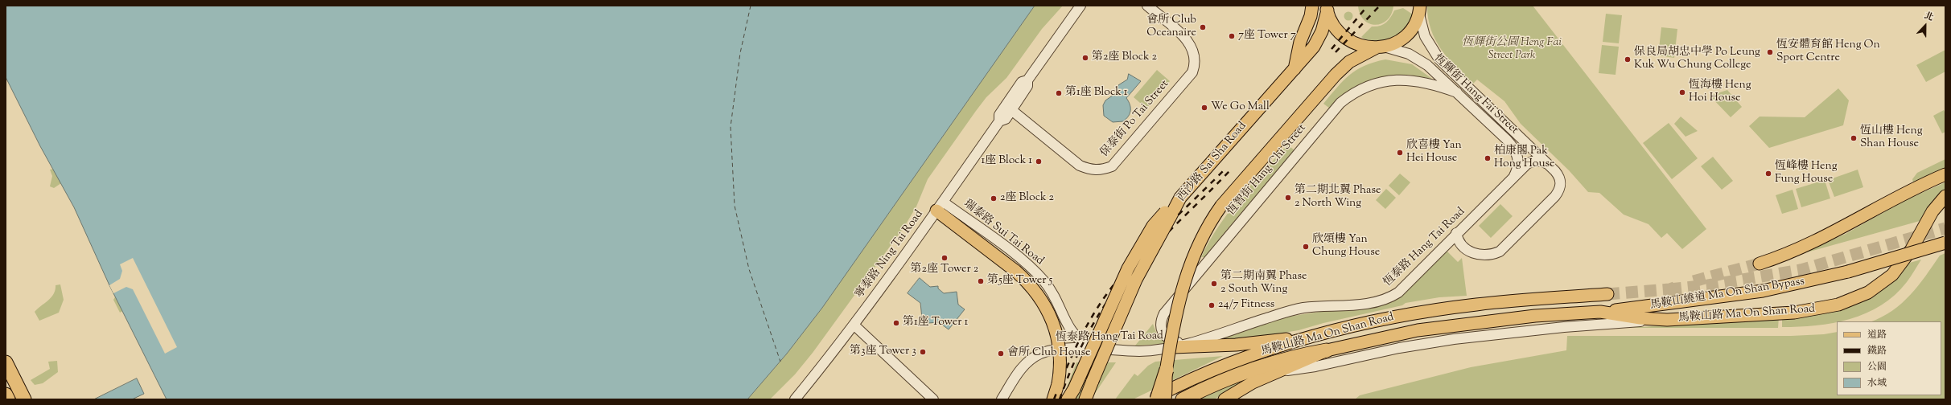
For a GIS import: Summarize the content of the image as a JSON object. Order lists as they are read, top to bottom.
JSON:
{
  "streets": {
    "highway": ["馬鞍山路 Ma On Shan Road"],
    "main road": ["西沙路 Sai Sha Road", "馬鞍山繞道 Ma On Shan Bypass"],
    "street": [
      "恆輝街 Hang Fai Street",
      "保泰街 Po Tai Street",
      "恆智街 Hang Chi Street",
      "瑞泰路 Sui Tai Road",
      "恆泰路 Hang Tai Road",
      "寧泰路 Ning Tai Road"
    ]
  },
  "crossings": [
    ["恆輝街 Hang Fai Street", "恆智街 Hang Chi Street"],
    ["恆輝街 Hang Fai Street", "恆泰路 Hang Tai Road"],
    ["保泰街 Po Tai Street", "寧泰路 Ning Tai Road"],
    ["恆智街 Hang Chi Street", "恆泰路 Hang Tai Road"],
    ["瑞泰路 Sui Tai Road", "恆泰路 Hang Tai Road"],
    ["瑞泰路 Sui Tai Road", "寧泰路 Ning Tai Road"],
    ["馬鞍山繞道 Ma On Shan Bypass", "馬鞍山路 Ma On Shan Road"]
  ],
  "parks": ["恆輝街公園 Heng Fai Street Park"],
  "places": [
    "會所 Club Oceanaire",
    "7座 Tower 7",
    "恆安體育館 Heng On Sport Centre",
    "第2座 Block 2",
    "保良局胡忠中學 Po Leung Kuk Wu Chung College",
    "恆海樓 Heng Hoi House",
    "第1座 Block 1",
    "We Go Mall",
    "恆山樓 Heng Shan House",
    "欣喜樓 Yan Hei House",
    "柏康閣 Pak Hong House",
    "1座 Block 1",
    "恆峰樓 Heng Fung House",
    "第二期北翼 Phase 2 North Wing",
    "2座 Block 2",
    "欣頌樓 Yan Chung House",
    "第2座 Tower 2",
    "第5座 Tower 5",
    "第二期南翼 Phase 2 South Wing",
    "24/7 Fitness",
    "第1座 Tower 1",
    "第3座 Tower 3",
    "會所 Club House"
  ],
  "legend": [
    "道路",
    "鐵路",
    "公園",
    "水域"
  ],
  "north": "top"
}
